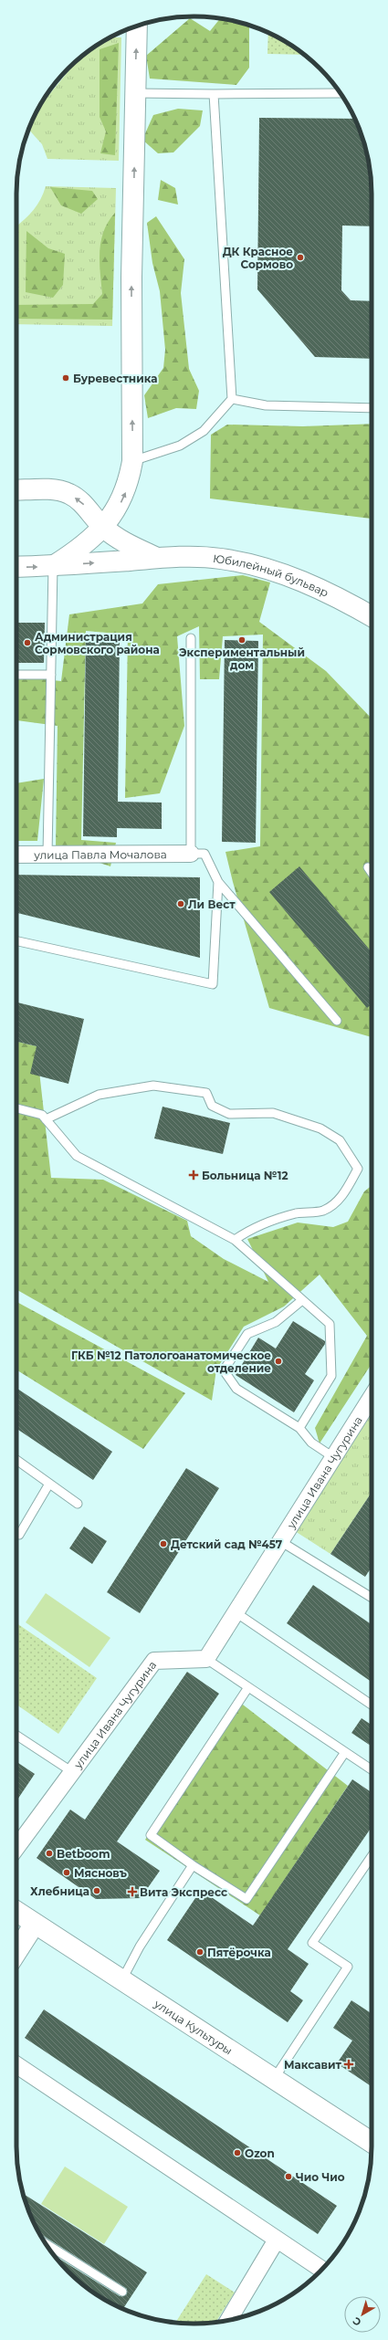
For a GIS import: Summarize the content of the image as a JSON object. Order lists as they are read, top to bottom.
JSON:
{
  "streets": {
    "street": [
      "Юбилейный бульвар",
      "улица Павла Мочалова",
      "улица Ивана Чугурина",
      "улица Культуры"
    ]
  },
  "one_way": ["Юбилейный бульвар"],
  "places": {
    "other": [
      "ДК Красное Сормово",
      "Буревестника",
      "Экспериментальный дом",
      "Администрация Сормовского района",
      "Ли Вест",
      "ГКБ №12 Патологоанатомическое отделение",
      "Детский сад №457",
      "Betboom",
      "Мясновъ",
      "Хлебница",
      "Пятёрочка",
      "Ozon",
      "Чио Чио"
    ],
    "health": ["Больница №12", "Вита Экспресс", "Максавит"]
  },
  "north": "bottom left"
}
